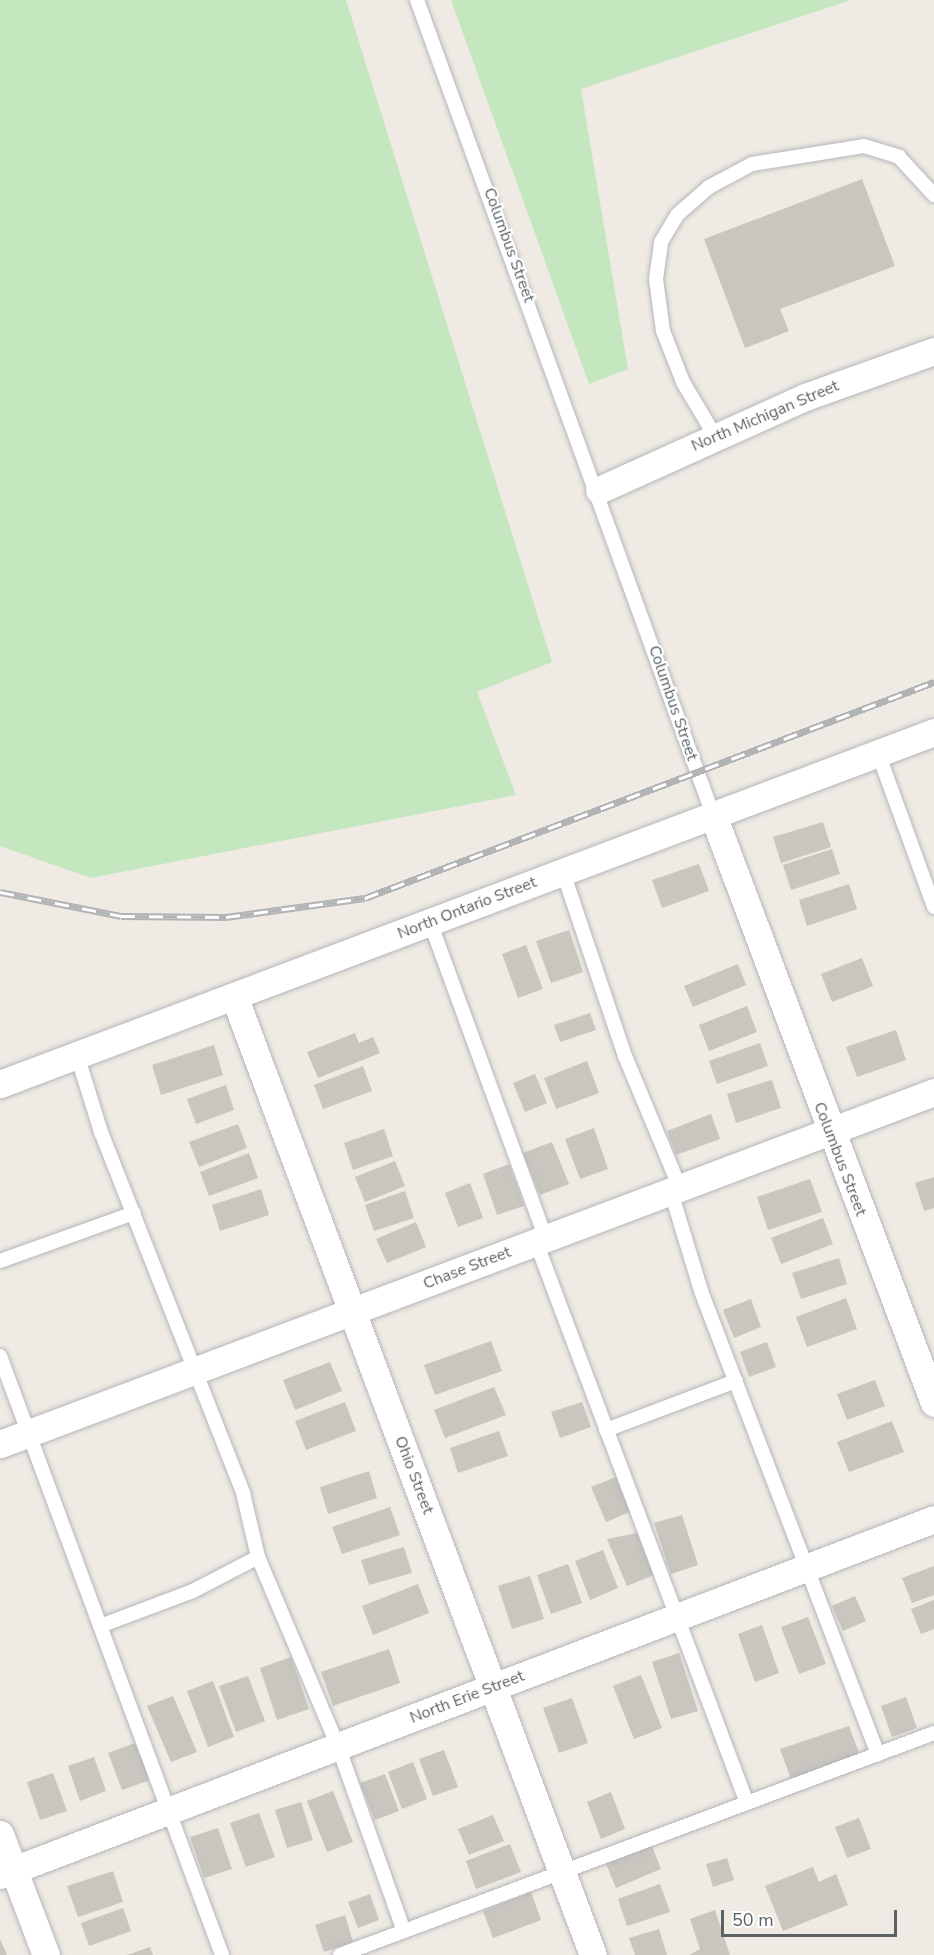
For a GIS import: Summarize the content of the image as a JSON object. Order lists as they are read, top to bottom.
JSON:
{
  "streets": {
    "street": [
      "Columbus Street",
      "North Michigan Street",
      "North Ontario Street",
      "Chase Street",
      "Ohio Street",
      "North Erie Street"
    ]
  },
  "crossings": [
    ["Columbus Street", "North Michigan Street"],
    ["Columbus Street", "North Ontario Street"],
    ["Columbus Street", "Chase Street"],
    ["North Ontario Street", "Ohio Street"],
    ["Chase Street", "Ohio Street"],
    ["Ohio Street", "North Erie Street"]
  ],
  "scale_bar": "50 m"
}
